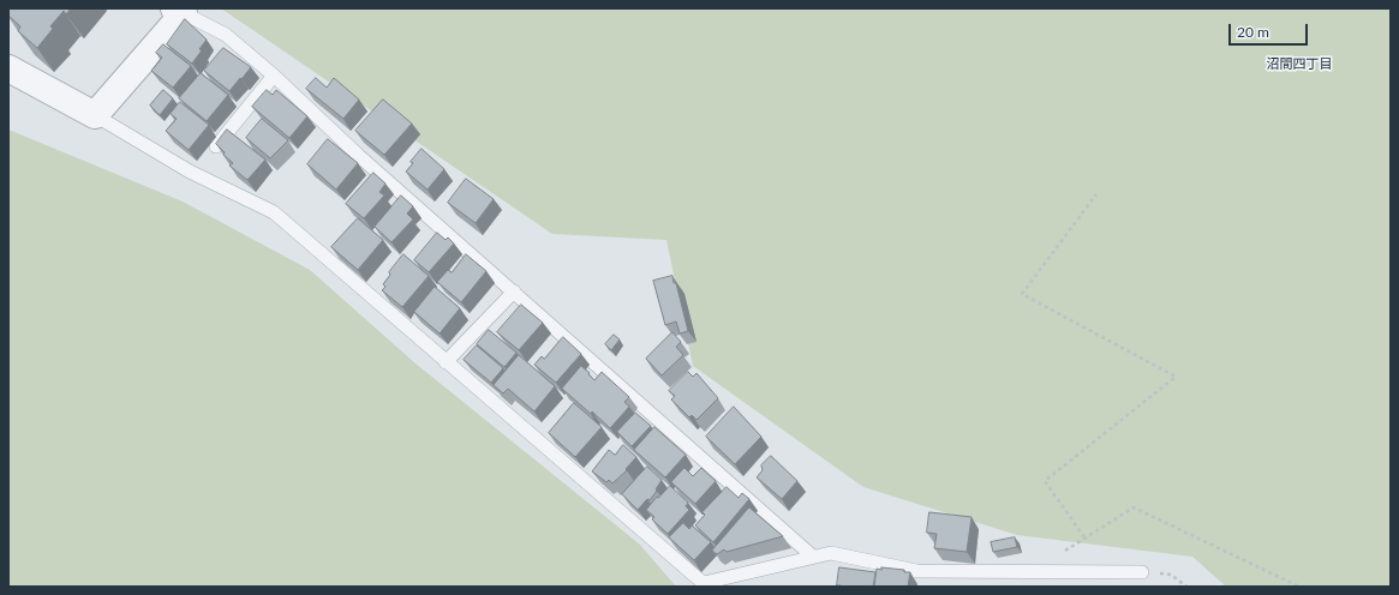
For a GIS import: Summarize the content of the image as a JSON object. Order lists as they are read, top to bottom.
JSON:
{
  "districts": ["沼間四丁目"],
  "scale_bar": "20 m"
}
